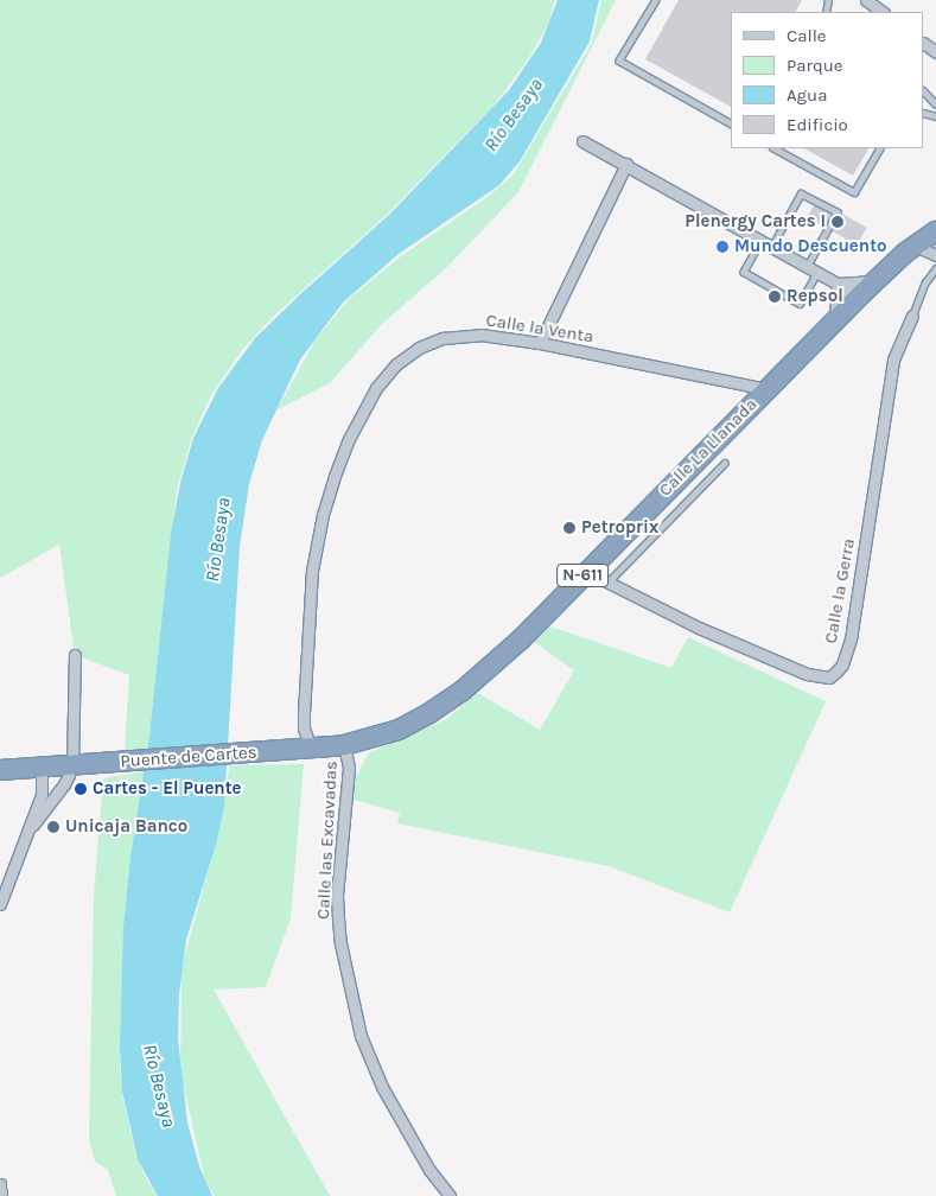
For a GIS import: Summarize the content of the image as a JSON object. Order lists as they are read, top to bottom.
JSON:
{
  "streets": {
    "highway": ["Calle La Llanada", "N-611", "Puente de Cartes"],
    "street": ["Calle la Venta", "Calle la Gerra", "Calle las Excavadas"]
  },
  "crossings": [
    ["Calle la Venta", "Calle La Llanada"],
    ["Calle la Venta", "Puente de Cartes"],
    ["Calle La Llanada", "Calle la Gerra"],
    ["Calle La Llanada", "Puente de Cartes"],
    ["Calle La Llanada", "Calle las Excavadas"],
    ["N-611", "Puente de Cartes"]
  ],
  "water": ["Río Besaya"],
  "places": [
    "Plenergy Cartes I",
    "Mundo Descuento",
    "Repsol",
    "Petroprix",
    "Cartes - El Puente",
    "Unicaja Banco"
  ],
  "legend": [
    "Calle",
    "Parque",
    "Agua",
    "Edificio"
  ]
}
